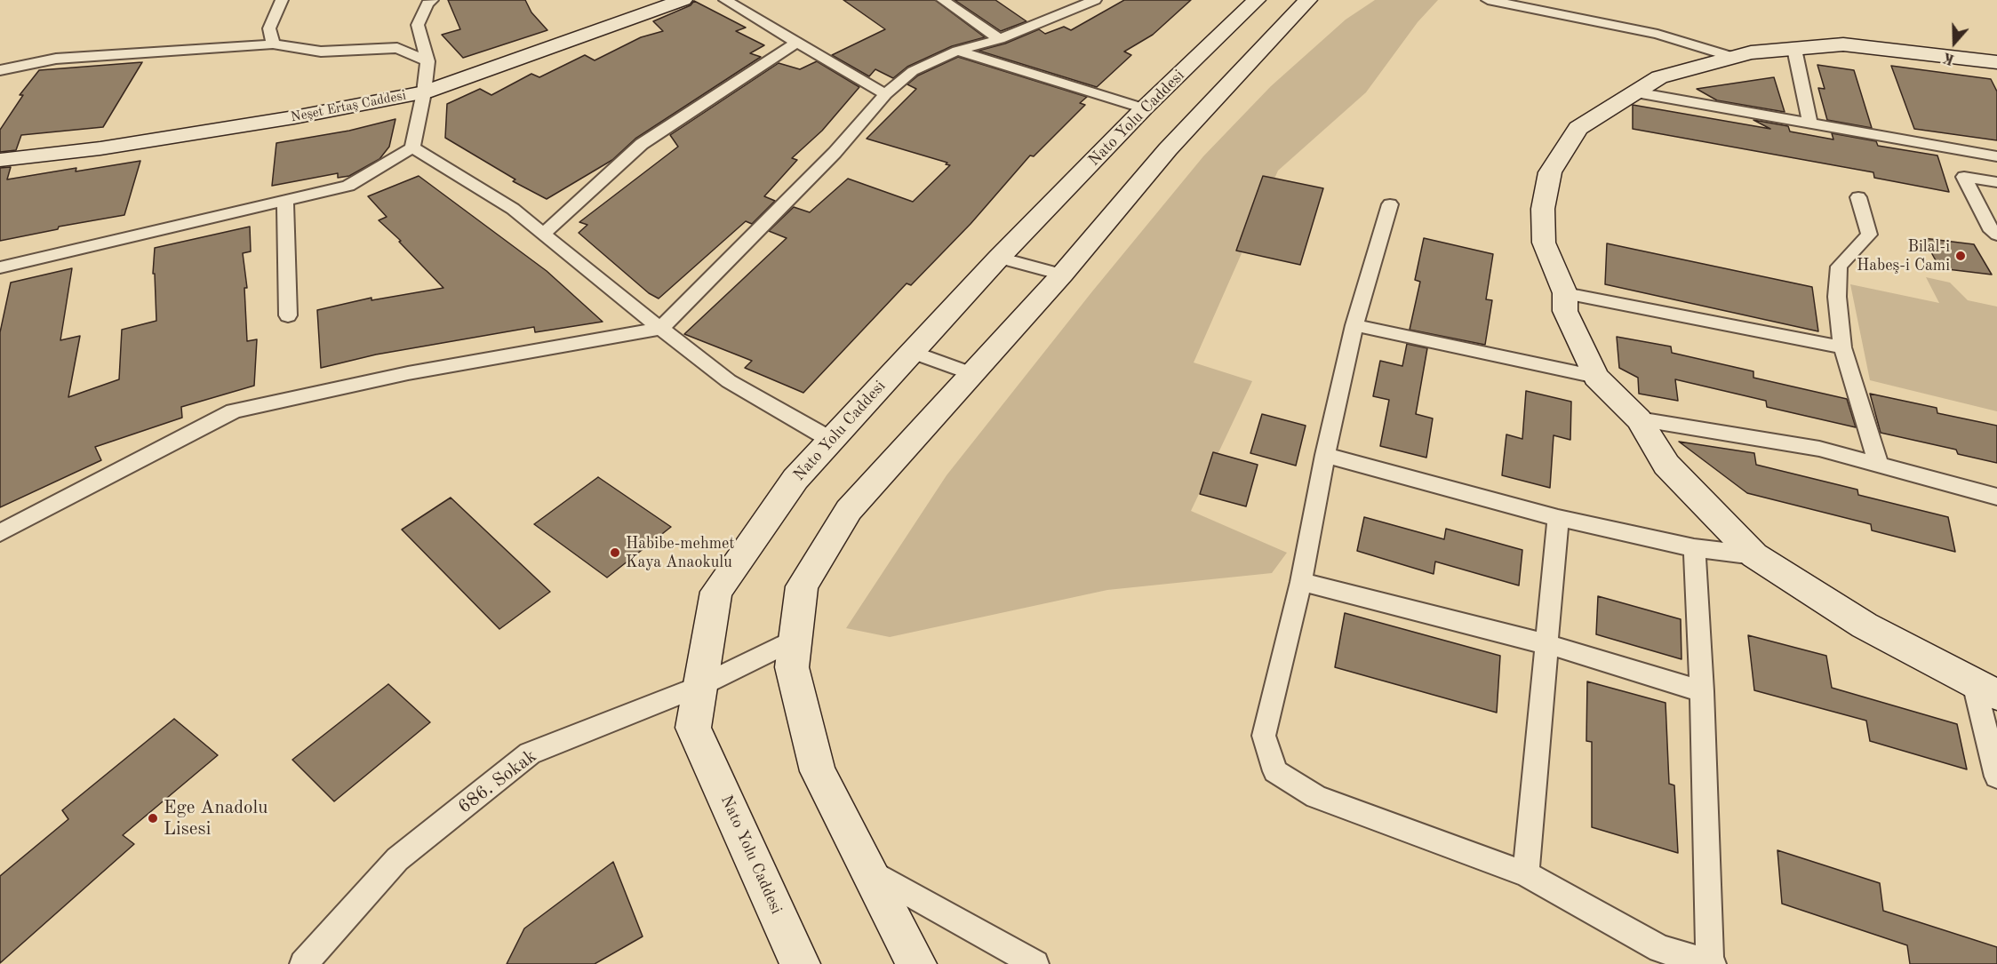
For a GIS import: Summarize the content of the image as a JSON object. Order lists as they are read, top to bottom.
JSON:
{
  "streets": {
    "main road": ["Neşet Ertaş Caddesi", "Nato Yolu Caddesi"],
    "street": ["686. Sokak"]
  },
  "crossings": [
    ["Nato Yolu Caddesi", "686. Sokak"]
  ],
  "places": ["Bilal-i Habeş-i Cami", "Habibe-mehmet Kaya Anaokulu", "Ege Anadolu Lisesi"],
  "north": "bottom"
}
